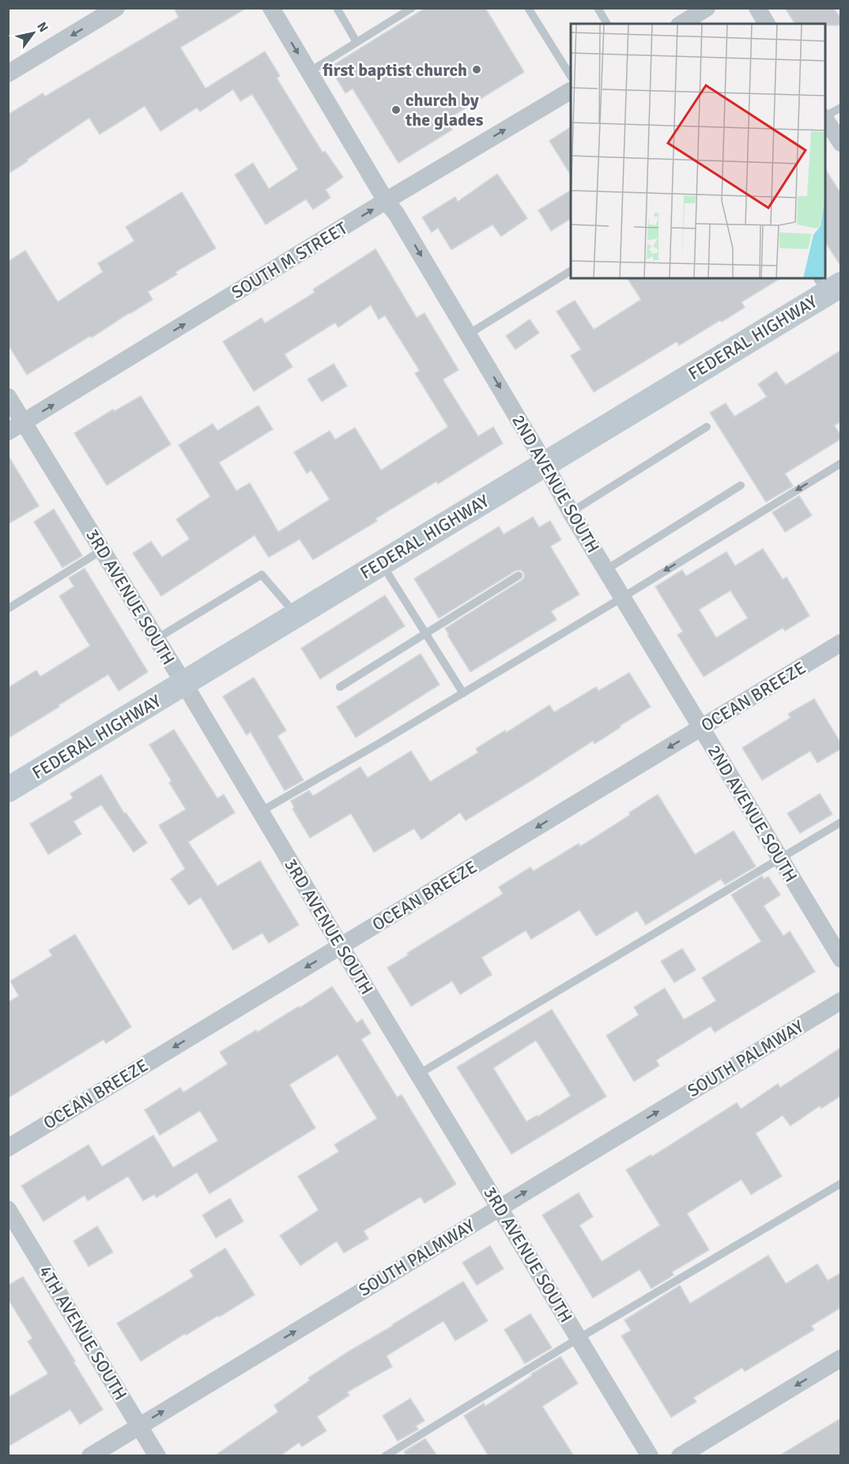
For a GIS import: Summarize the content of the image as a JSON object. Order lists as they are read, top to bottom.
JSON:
{
  "streets": {
    "main road": ["FEDERAL HIGHWAY"],
    "street": [
      "SOUTH M STREET",
      "2ND AVENUE SOUTH",
      "3RD AVENUE SOUTH",
      "OCEAN BREEZE",
      "SOUTH PALMWAY",
      "4TH AVENUE SOUTH"
    ]
  },
  "crossings": [
    ["SOUTH M STREET", "2ND AVENUE SOUTH"],
    ["SOUTH M STREET", "3RD AVENUE SOUTH"],
    ["FEDERAL HIGHWAY", "2ND AVENUE SOUTH"],
    ["FEDERAL HIGHWAY", "3RD AVENUE SOUTH"],
    ["2ND AVENUE SOUTH", "OCEAN BREEZE"],
    ["3RD AVENUE SOUTH", "OCEAN BREEZE"],
    ["3RD AVENUE SOUTH", "SOUTH PALMWAY"],
    ["SOUTH PALMWAY", "4TH AVENUE SOUTH"]
  ],
  "one_way": ["SOUTH M STREET", "OCEAN BREEZE", "SOUTH PALMWAY"],
  "places": ["first baptist church", "church by the glades"],
  "north": "top right"
}
